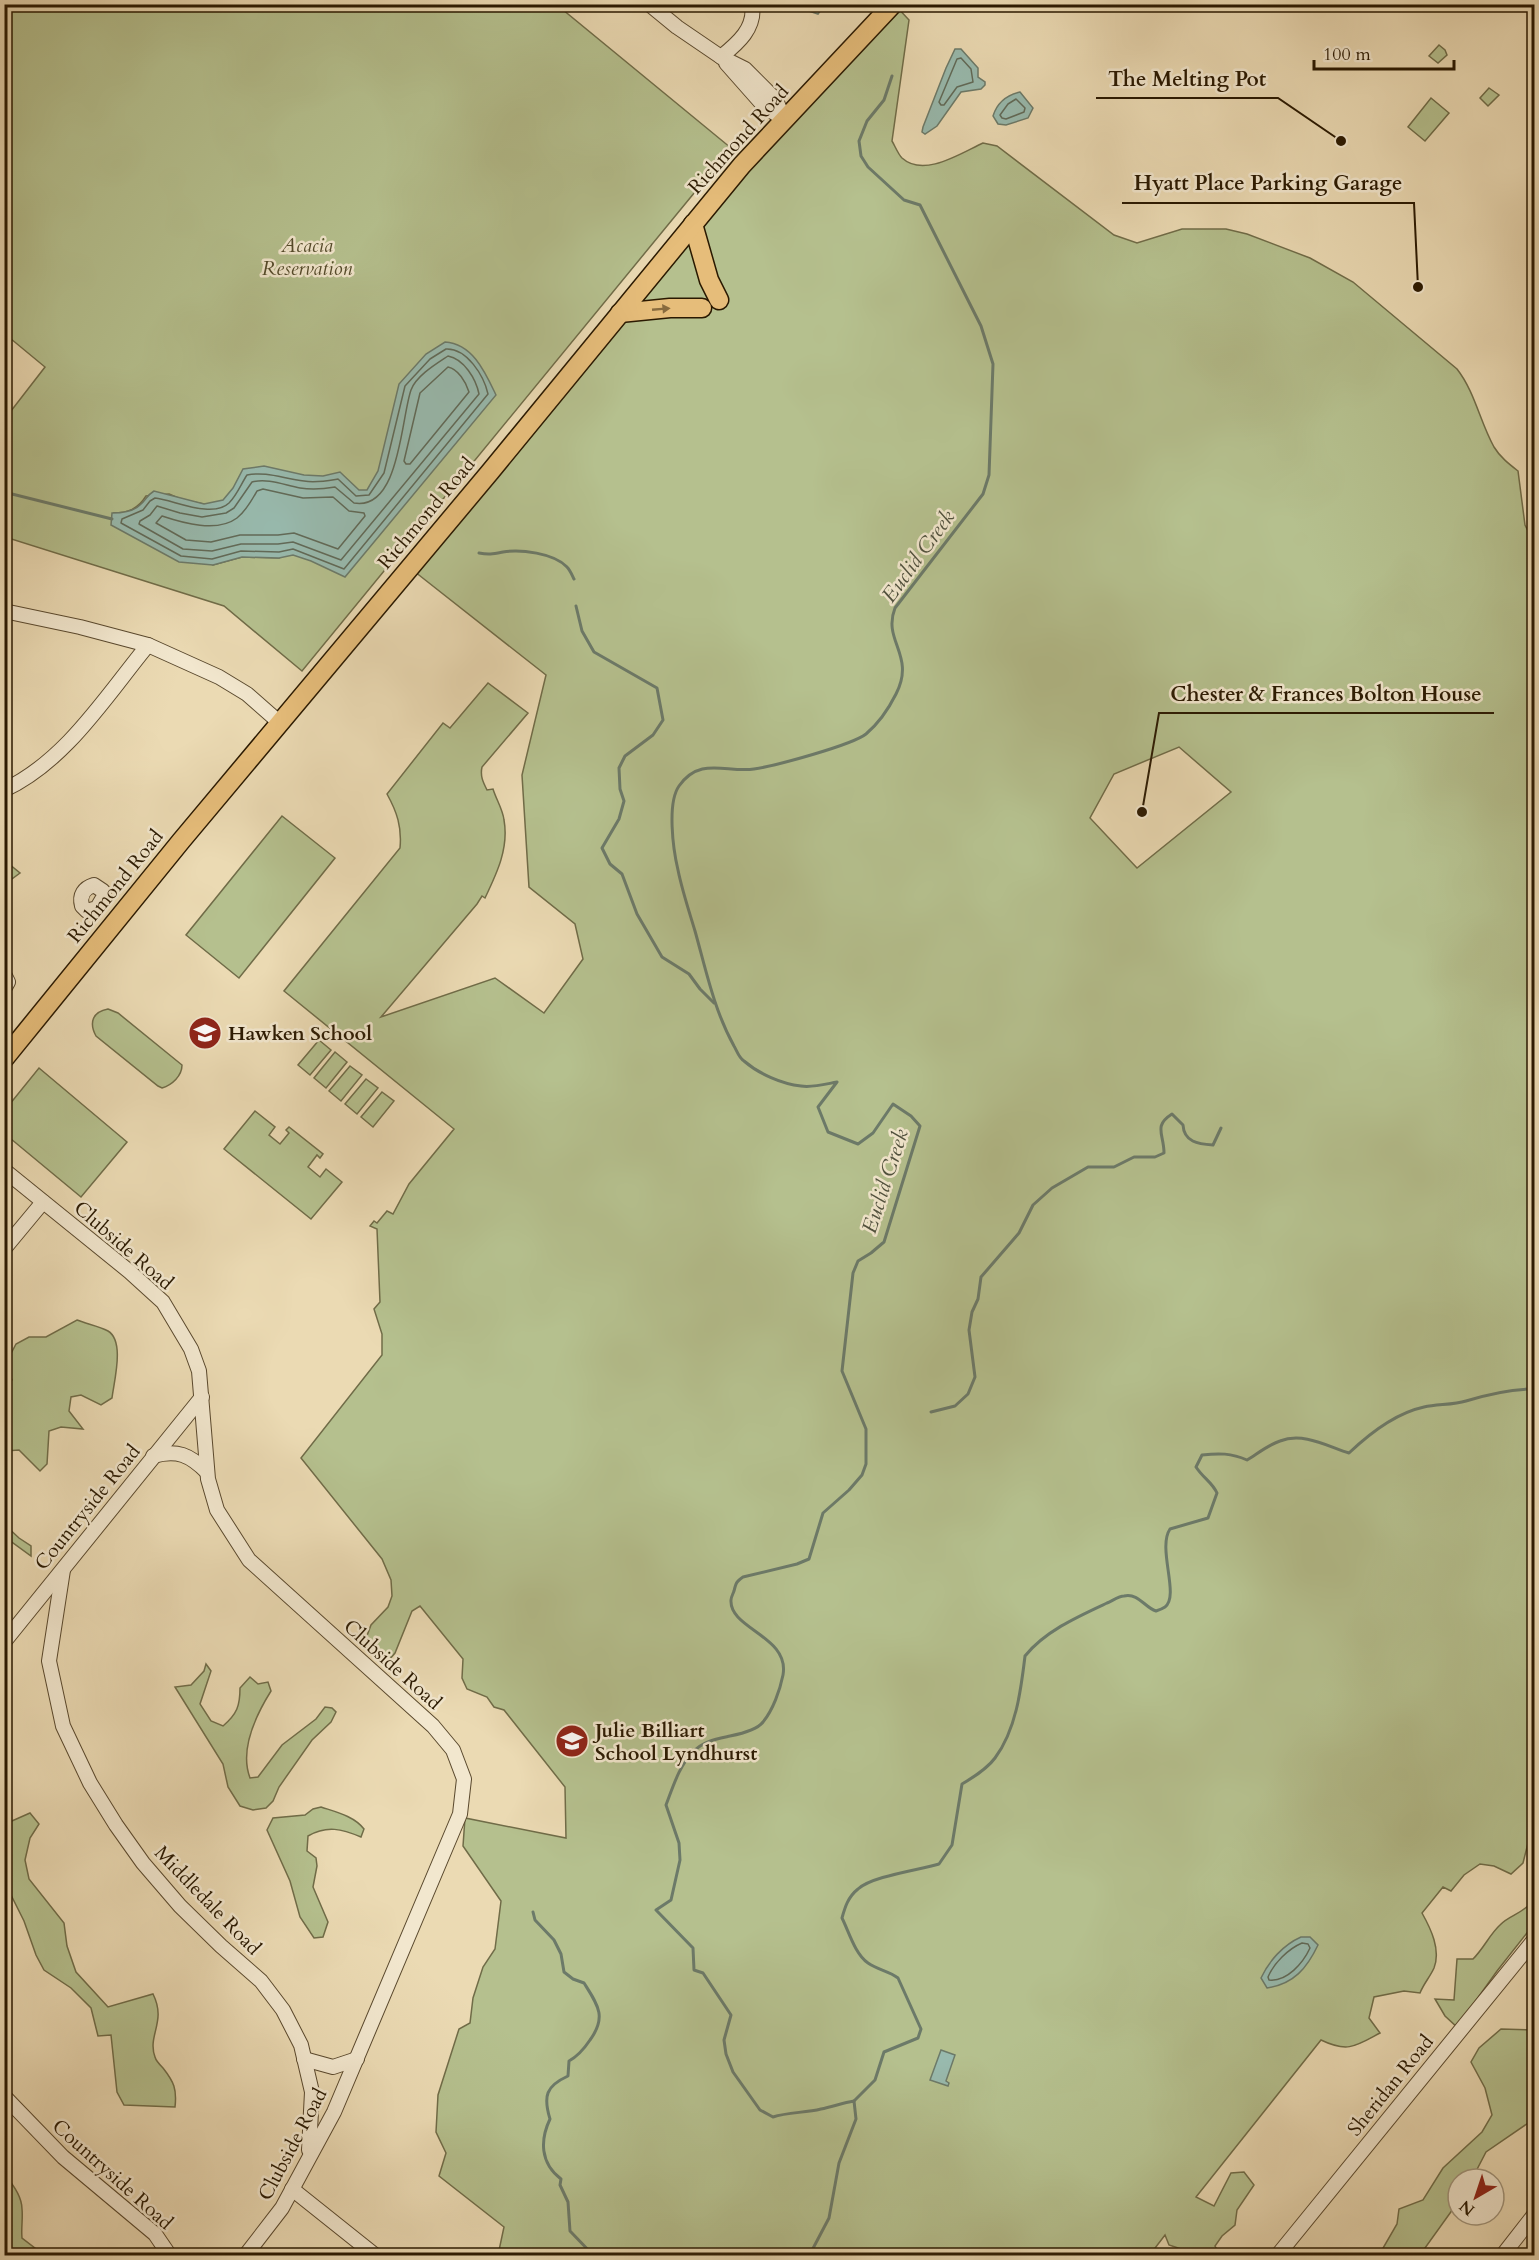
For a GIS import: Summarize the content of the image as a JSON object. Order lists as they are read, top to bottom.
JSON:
{
  "streets": {
    "main road": ["Richmond Road"],
    "street": [
      "Clubside Road",
      "Countryside Road",
      "Middledale Road",
      "Sheridan Road"
    ]
  },
  "crossings": [
    ["Clubside Road", "Countryside Road"],
    ["Clubside Road", "Middledale Road"],
    ["Countryside Road", "Middledale Road"]
  ],
  "water": ["Euclid Creek"],
  "parks": ["Acacia Reservation"],
  "places": {
    "other": ["The Melting Pot", "Hyatt Place Parking Garage", "Chester & Frances Bolton House"],
    "school or university": ["Hawken School", "Julie Billiart School Lyndhurst"]
  },
  "scale_bar": "100 m",
  "north": "bottom left"
}
